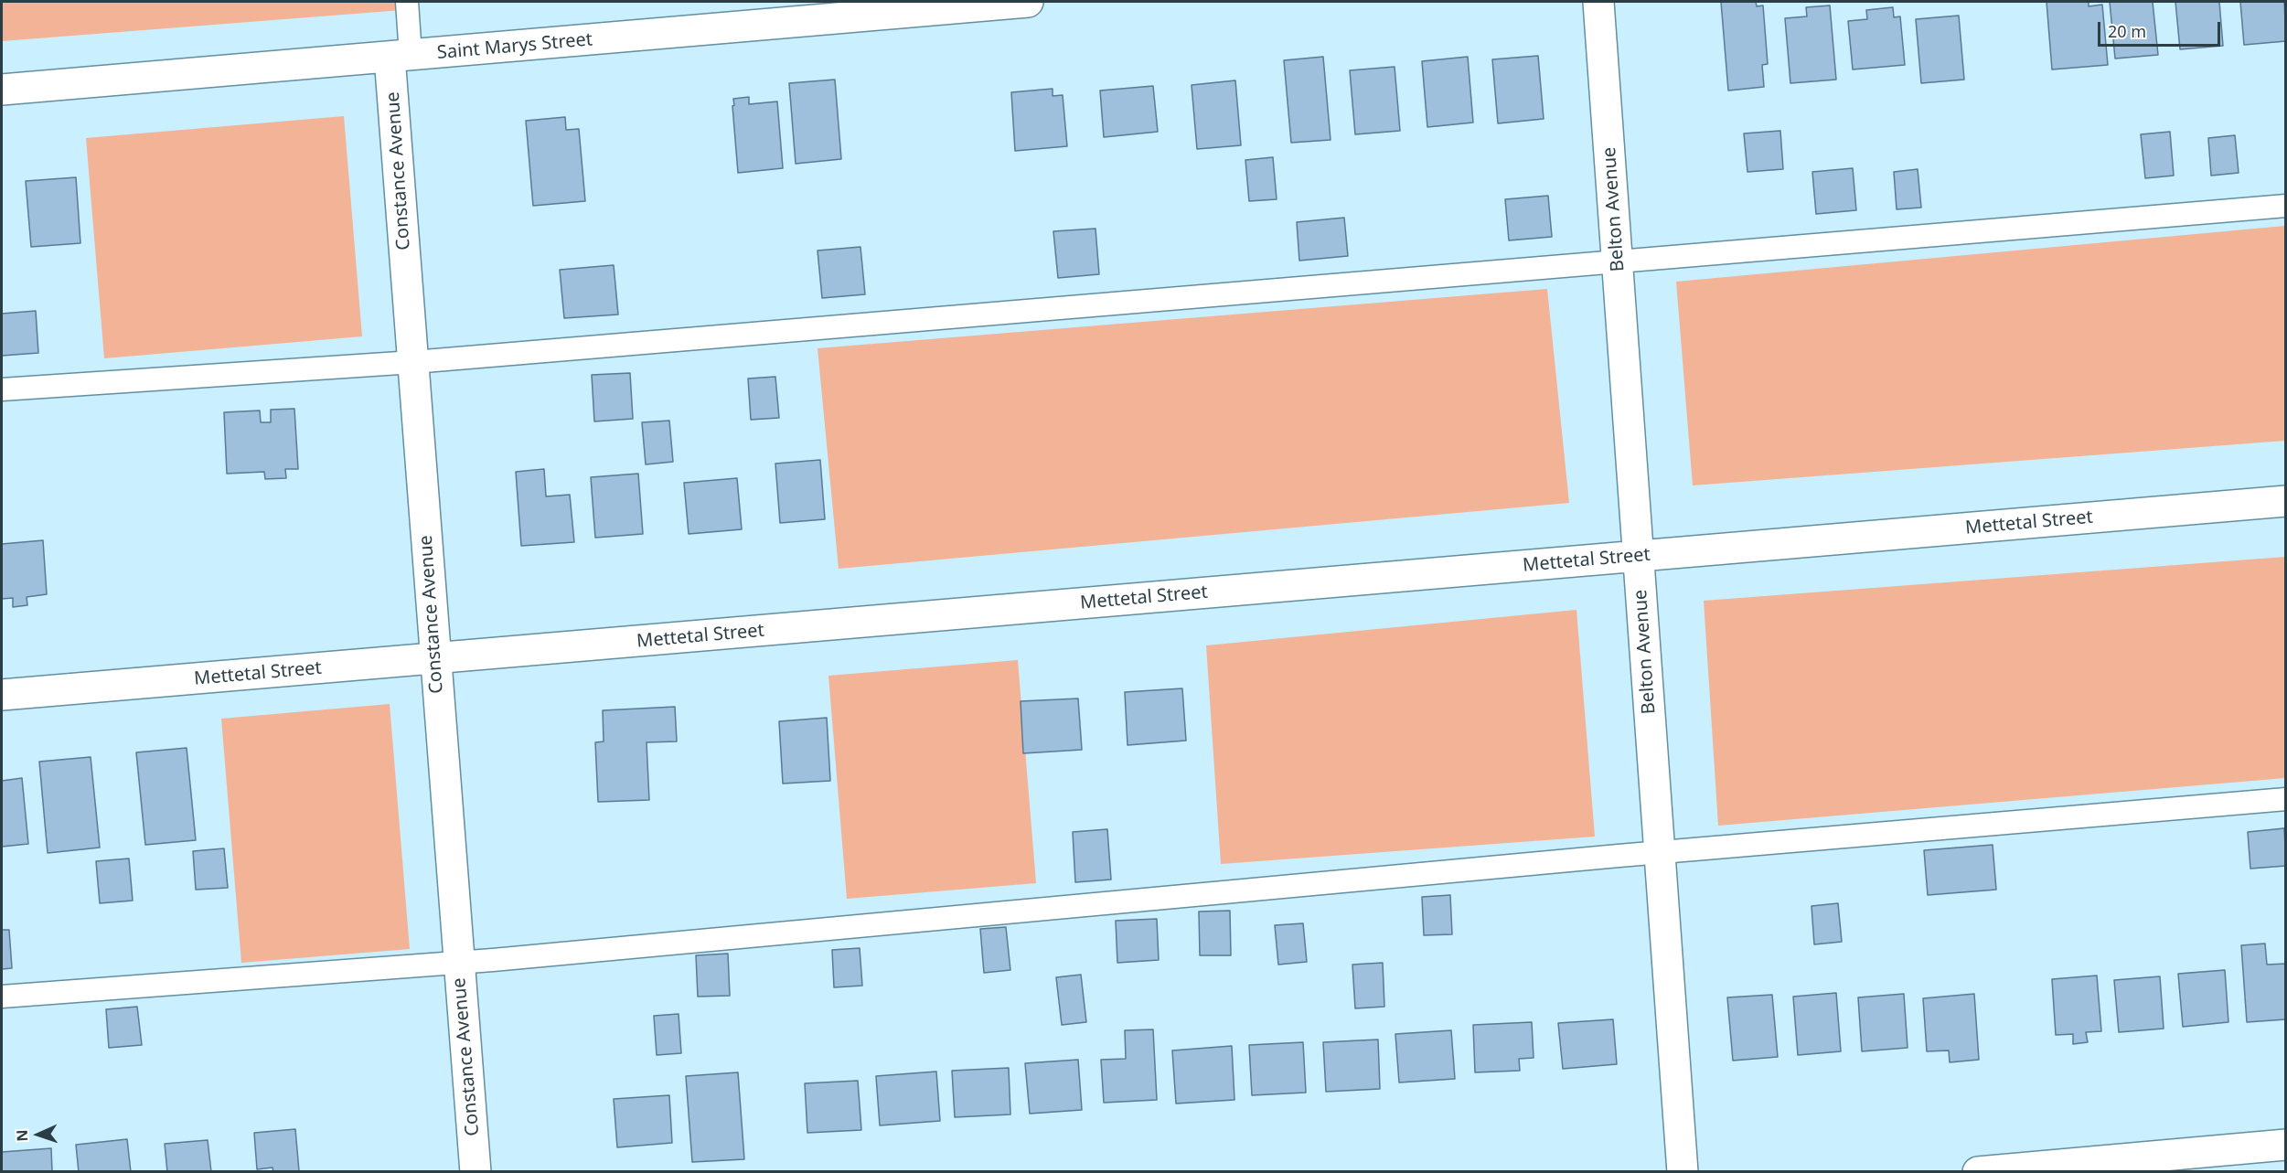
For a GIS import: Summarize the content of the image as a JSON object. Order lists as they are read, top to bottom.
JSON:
{
  "streets": {
    "street": [
      "Saint Marys Street",
      "Constance Avenue",
      "Belton Avenue",
      "Mettetal Street"
    ]
  },
  "crossings": [
    ["Saint Marys Street", "Constance Avenue"],
    ["Constance Avenue", "Mettetal Street"],
    ["Belton Avenue", "Mettetal Street"]
  ],
  "scale_bar": "20 m",
  "north": "left"
}
